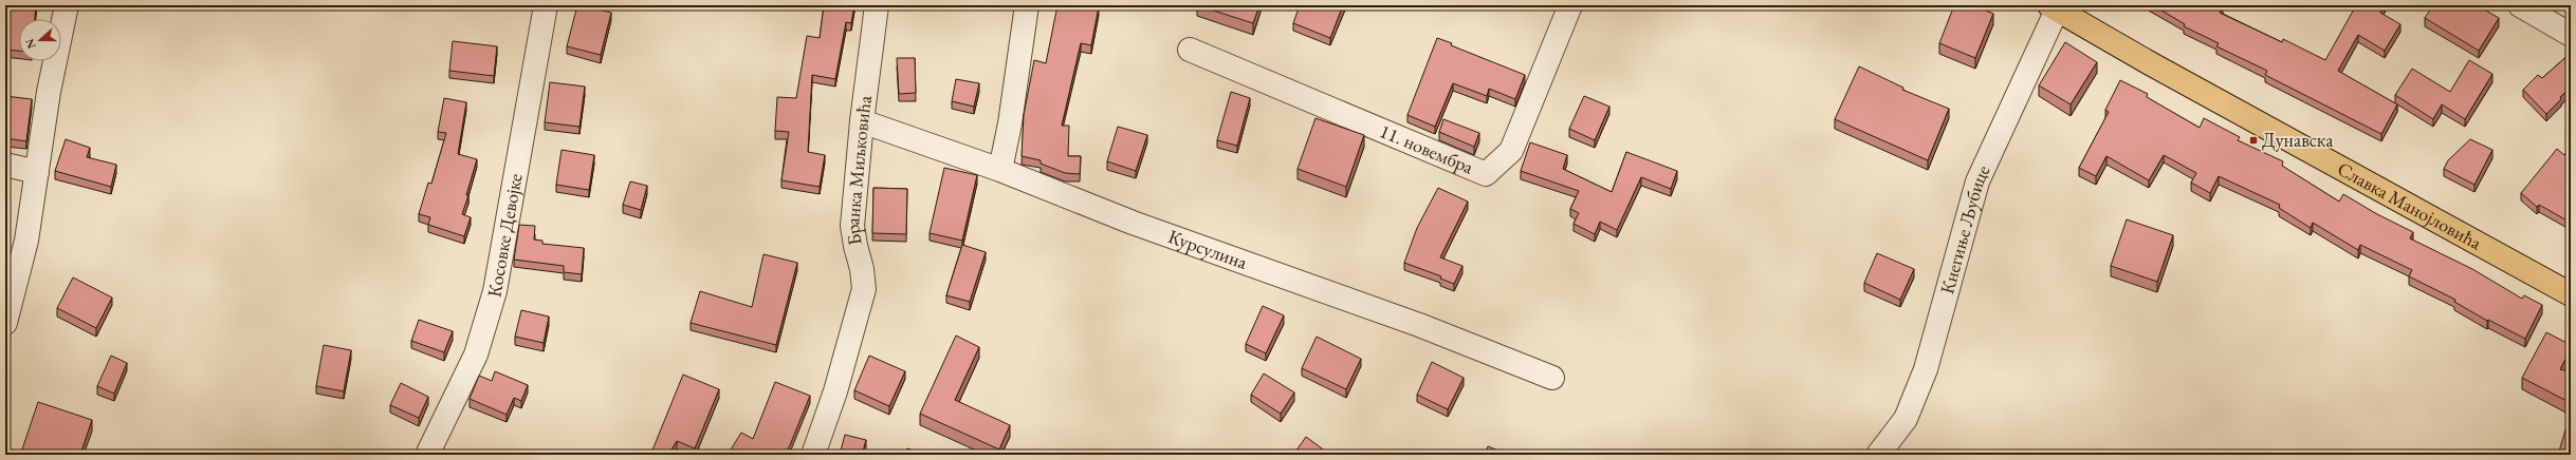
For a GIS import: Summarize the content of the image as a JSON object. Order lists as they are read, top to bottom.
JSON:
{
  "streets": {
    "main road": ["Славка Манојловића"],
    "street": [
      "11. новембра",
      "Бранка Миљковића",
      "Кнегиње Љубице",
      "Косовке Девојке",
      "Курсулина"
    ]
  },
  "crossings": [
    ["Бранка Миљковића", "Курсулина"],
    ["Славка Манојловића", "Кнегиње Љубице"]
  ],
  "places": {
    "transit": ["Дунавска"]
  },
  "north": "left"
}
